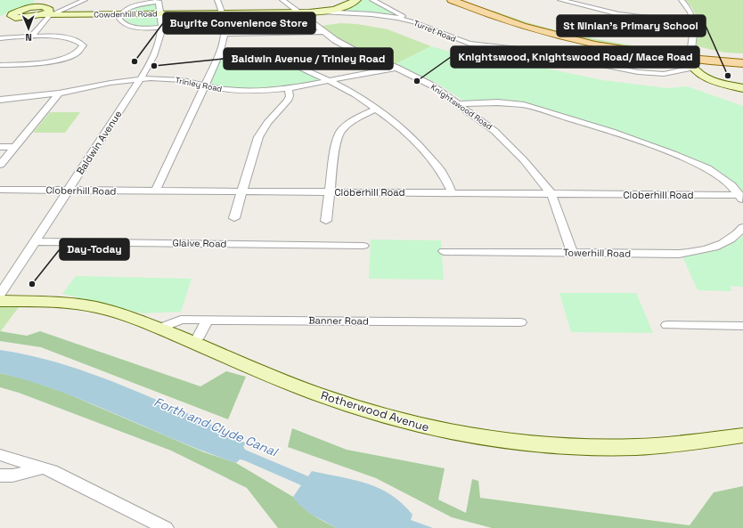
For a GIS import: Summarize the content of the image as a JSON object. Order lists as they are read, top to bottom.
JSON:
{
  "streets": {
    "street": [
      "Cowdenhill Road",
      "Turret Road",
      "Trinley Road",
      "Knightswood Road",
      "Baldwin Avenue",
      "Cloberhill Road",
      "Glaive Road",
      "Towerhill Road",
      "Banner Road",
      "Rotherwood Avenue"
    ]
  },
  "crossings": [
    ["Cowdenhill Road", "Knightswood Road"],
    ["Cowdenhill Road", "Baldwin Avenue"],
    ["Trinley Road", "Knightswood Road"],
    ["Trinley Road", "Baldwin Avenue"],
    ["Knightswood Road", "Cloberhill Road"],
    ["Knightswood Road", "Towerhill Road"],
    ["Baldwin Avenue", "Cloberhill Road"],
    ["Baldwin Avenue", "Glaive Road"],
    ["Banner Road", "Rotherwood Avenue"]
  ],
  "water": ["Forth and Clyde Canal"],
  "places": [
    "Buyrite Convenience Store",
    "Baldwin Avenue / Trinley Road",
    "St Ninian's Primary School",
    "Knightswood, Knightswood Road/ Mace Road",
    "Day-Today"
  ],
  "north": "bottom"
}
